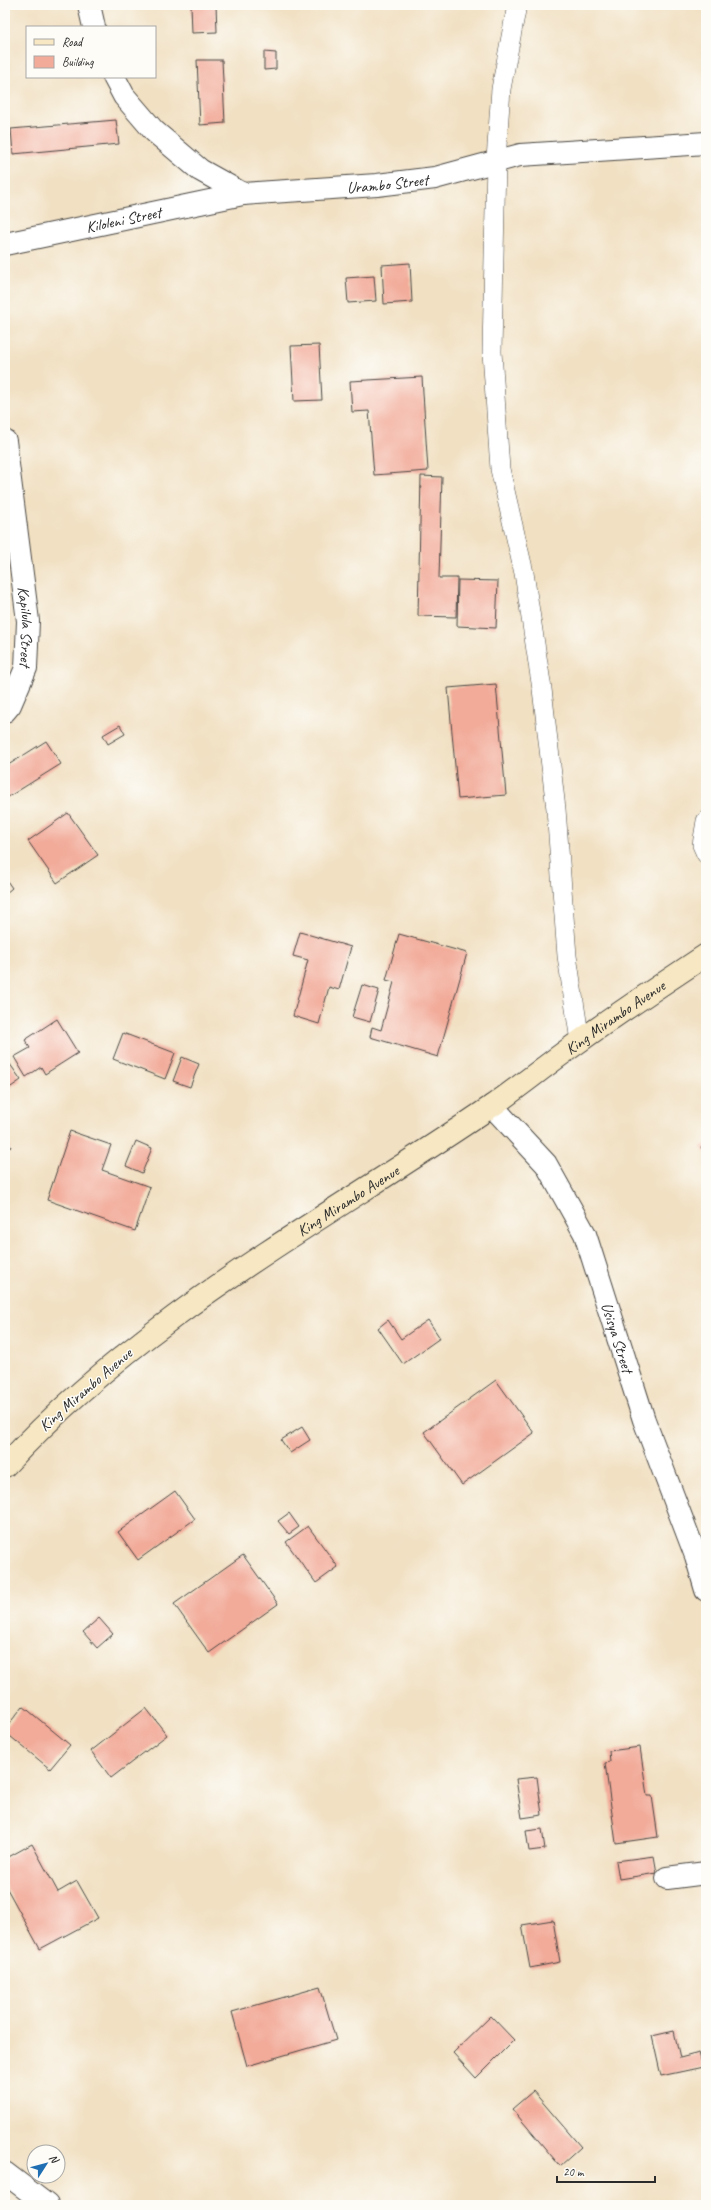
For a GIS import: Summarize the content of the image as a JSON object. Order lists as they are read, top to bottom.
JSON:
{
  "streets": {
    "main road": ["King Mirambo Avenue"],
    "street": [
      "Urambo Street",
      "Kiloleni Street",
      "Kapilula Street",
      "Usisya Street"
    ]
  },
  "crossings": [
    ["Urambo Street", "Kiloleni Street"],
    ["King Mirambo Avenue", "Usisya Street"]
  ],
  "legend": ["Road", "Building"],
  "scale_bar": "20 m",
  "north": "top right"
}
